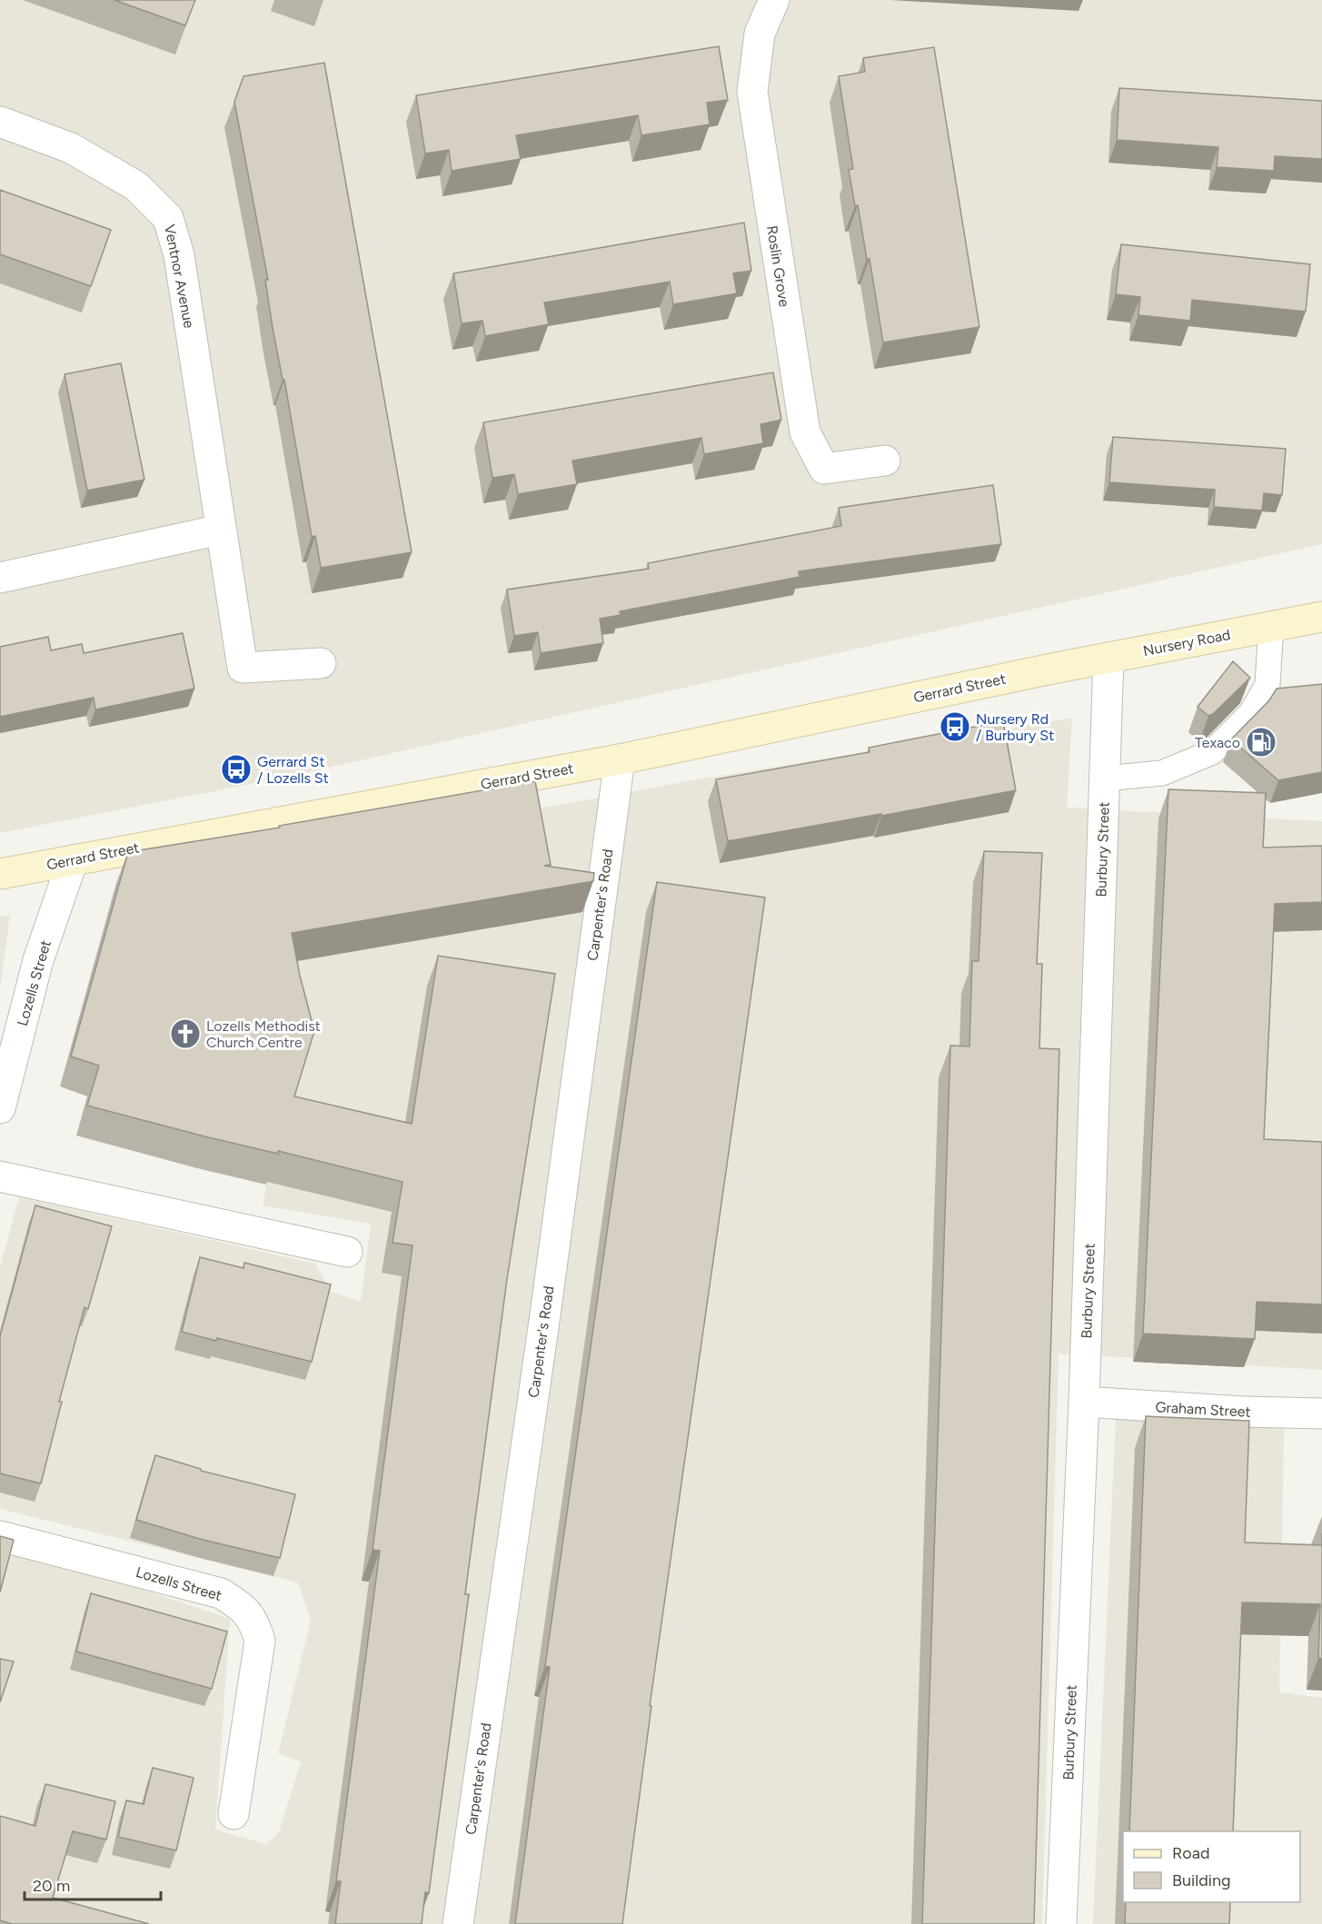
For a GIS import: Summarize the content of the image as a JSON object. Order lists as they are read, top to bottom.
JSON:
{
  "streets": {
    "main road": ["Nursery Road", "Gerrard Street"],
    "street": [
      "Roslin Grove",
      "Ventnor Avenue",
      "Burbury Street",
      "Carpenter's Road",
      "Lozells Street",
      "Graham Street"
    ]
  },
  "crossings": [
    ["Nursery Road", "Gerrard Street"],
    ["Nursery Road", "Burbury Street"],
    ["Gerrard Street", "Carpenter's Road"],
    ["Gerrard Street", "Lozells Street"],
    ["Burbury Street", "Graham Street"]
  ],
  "places": {
    "bus stop": ["Nursery Rd / Burbury St", "Gerrard St / Lozells St"],
    "fuel station": ["Texaco"],
    "church": ["Lozells Methodist Church Centre"]
  },
  "legend": ["Road", "Building"],
  "scale_bar": "20 m"
}
